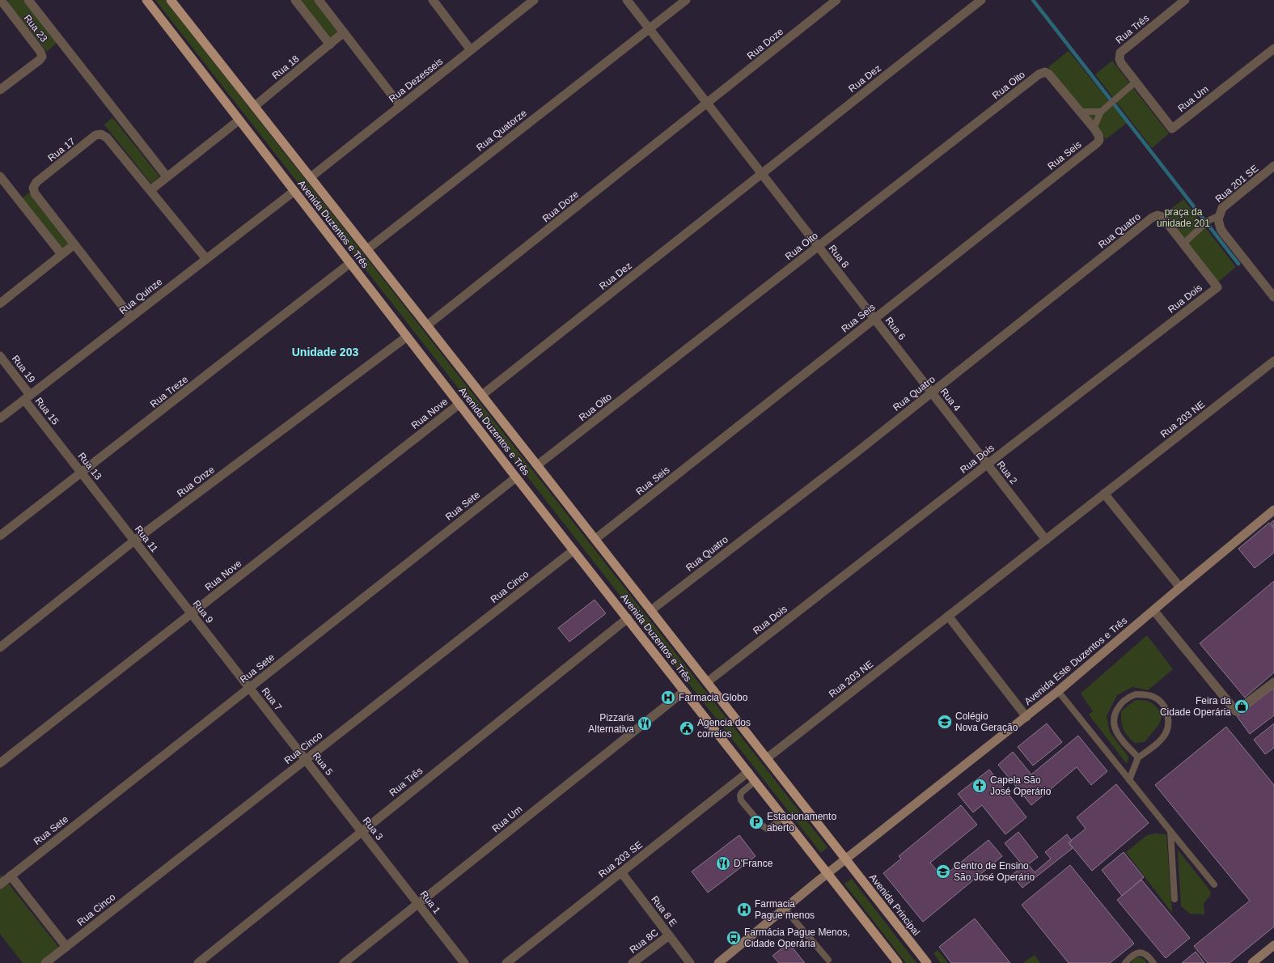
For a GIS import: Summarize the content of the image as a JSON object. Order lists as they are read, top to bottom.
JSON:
{
  "streets": {
    "main road": ["Avenida Duzentos e Três", "Avenida Este Duzentos e Três", "Avenida Principal"],
    "street": [
      "Rua 23",
      "Rua Três",
      "Rua Doze",
      "Rua 18",
      "Rua Dez",
      "Rua Dezesseis",
      "Rua Oito",
      "Rua Um",
      "Rua Quatorze",
      "Rua 17",
      "Rua Seis",
      "Rua 201 SE",
      "Rua Quatro",
      "Rua 8",
      "Rua Quinze",
      "Rua Dois",
      "Rua 6",
      "Rua 19",
      "Rua Treze",
      "Rua 4",
      "Rua 15",
      "Rua Nove",
      "Rua 203 NE",
      "Rua 13",
      "Rua 2",
      "Rua Onze",
      "Rua Sete",
      "Rua 11",
      "Rua Cinco",
      "Rua 9",
      "Rua 7",
      "Rua 5",
      "Rua 3",
      "Rua 203 SE",
      "Rua 1",
      "Rua 8 E",
      "Rua 8C"
    ]
  },
  "crossings": [
    ["Rua Três", "Rua Um"],
    ["Rua Três", "Avenida Duzentos e Três"],
    ["Rua Três", "Rua 3"],
    ["Rua Doze", "Avenida Duzentos e Três"],
    ["Rua 18", "Avenida Duzentos e Três"],
    ["Rua Dez", "Avenida Duzentos e Três"],
    ["Rua Dez", "Rua 8"],
    ["Rua Dezesseis", "Avenida Duzentos e Três"],
    ["Rua Oito", "Rua Seis"],
    ["Rua Oito", "Avenida Duzentos e Três"],
    ["Rua Oito", "Rua 8"],
    ["Rua Um", "Avenida Duzentos e Três"],
    ["Rua Um", "Rua 1"],
    ["Rua Quatorze", "Avenida Duzentos e Três"],
    ["Rua 17", "Rua Quinze"],
    ["Rua Seis", "Avenida Duzentos e Três"],
    ["Rua Seis", "Rua 6"],
    ["Avenida Duzentos e Três", "Rua Quatro"],
    ["Avenida Duzentos e Três", "Rua Quinze"],
    ["Avenida Duzentos e Três", "Rua Dois"],
    ["Avenida Duzentos e Três", "Rua Treze"],
    ["Avenida Duzentos e Três", "Rua Nove"],
    ["Avenida Duzentos e Três", "Rua 203 NE"],
    ["Avenida Duzentos e Três", "Rua Onze"],
    ["Avenida Duzentos e Três", "Rua Sete"],
    ["Avenida Duzentos e Três", "Rua Cinco"],
    ["Avenida Duzentos e Três", "Avenida Este Duzentos e Três"],
    ["Avenida Duzentos e Três", "Rua 203 SE"],
    ["Avenida Duzentos e Três", "Avenida Principal"],
    ["Rua Quatro", "Rua Dois"],
    ["Rua Quatro", "Rua 4"],
    ["Rua 8", "Rua 6"],
    ["Rua Quinze", "Rua 19"],
    ["Rua Quinze", "Rua 15"],
    ["Rua Dois", "Rua 2"],
    ["Rua 6", "Rua 4"],
    ["Rua 19", "Rua 15"],
    ["Rua Treze", "Rua 13"],
    ["Rua 4", "Rua 2"],
    ["Rua 15", "Rua 13"],
    ["Rua Nove", "Rua 9"],
    ["Rua 203 NE", "Rua 2"],
    ["Rua 13", "Rua 11"],
    ["Rua Onze", "Rua 11"],
    ["Rua Sete", "Rua 7"],
    ["Rua 11", "Rua 9"],
    ["Rua Cinco", "Rua 5"],
    ["Rua 9", "Rua 7"],
    ["Avenida Este Duzentos e Três", "Avenida Principal"],
    ["Rua 7", "Rua 5"],
    ["Rua 5", "Rua 3"],
    ["Rua 3", "Rua 1"],
    ["Rua 203 SE", "Rua 8 E"],
    ["Rua 8 E", "Rua 8C"]
  ],
  "districts": ["Unidade 203"],
  "parks": ["praça da unidade 201"],
  "places": {
    "hospital": ["Farmacia Globo", "Farmacia Pague menos"],
    "shop": ["Feira da Cidade Operária"],
    "school or university": ["Colégio Nova Geração", "Centro de Ensino São José Operário"],
    "restaurant": ["Pizzaria Alternativa", "D'France"],
    "public building": ["Agencia dos correios"],
    "church": ["Capela São José Operário"],
    "parking": ["Estacionamento aberto"],
    "bus stop": ["Farmácia Pague Menos, Cidade Operária"]
  }
}
